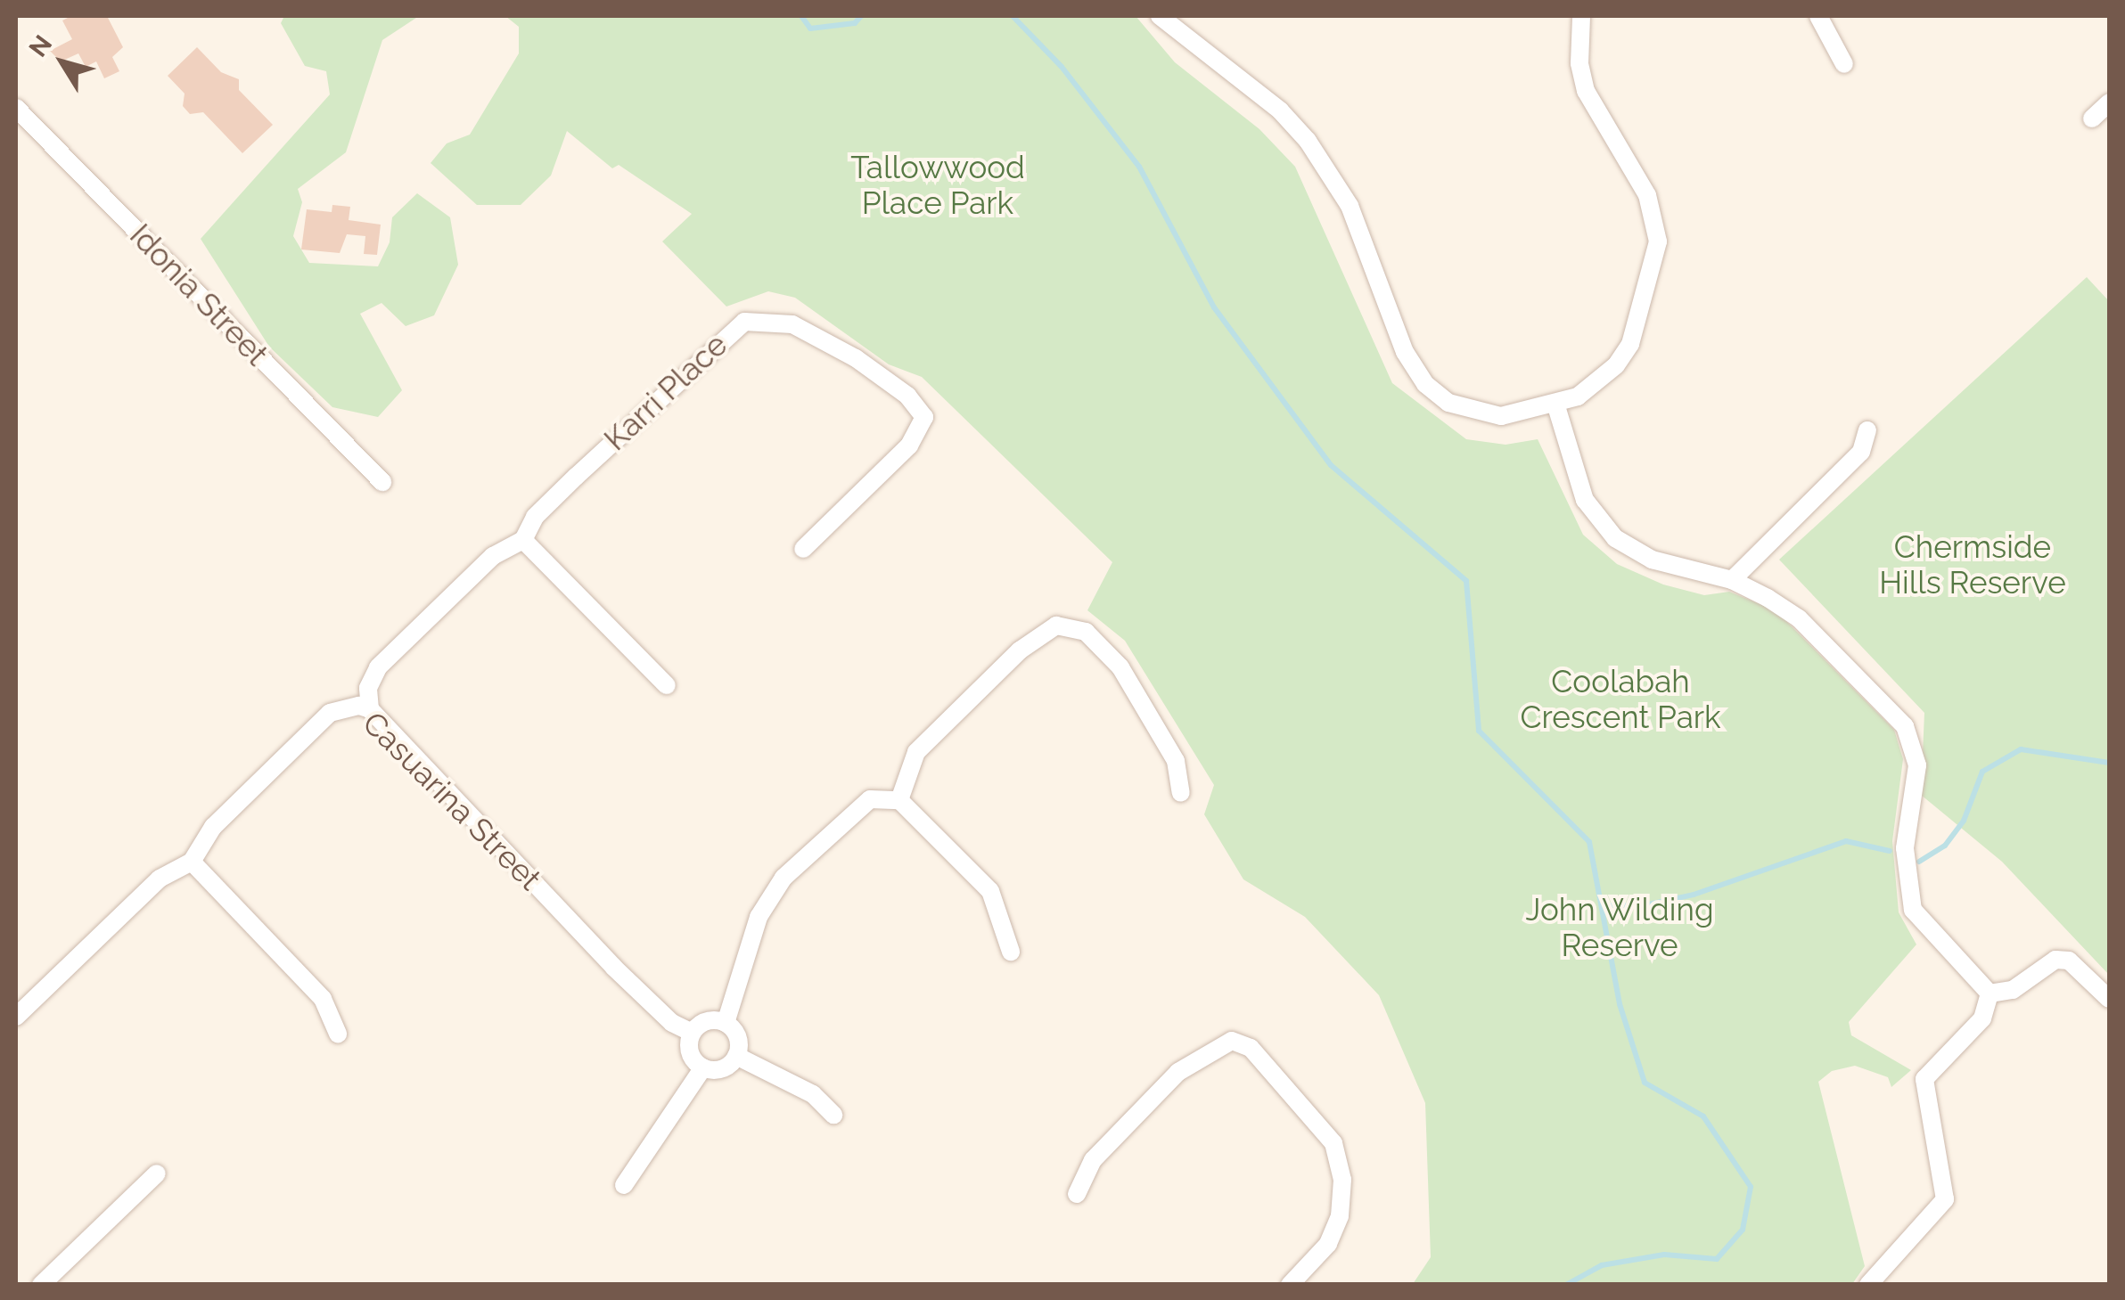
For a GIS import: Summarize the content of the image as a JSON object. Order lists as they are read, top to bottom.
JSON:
{
  "streets": {
    "street": ["Idonia Street", "Karri Place", "Casuarina Street"]
  },
  "crossings": [
    ["Karri Place", "Casuarina Street"]
  ],
  "parks": [
    "Tallowwood Place Park",
    "Chermside Hills Reserve",
    "Coolabah Crescent Park",
    "John Wilding Reserve"
  ],
  "north": "top left"
}
